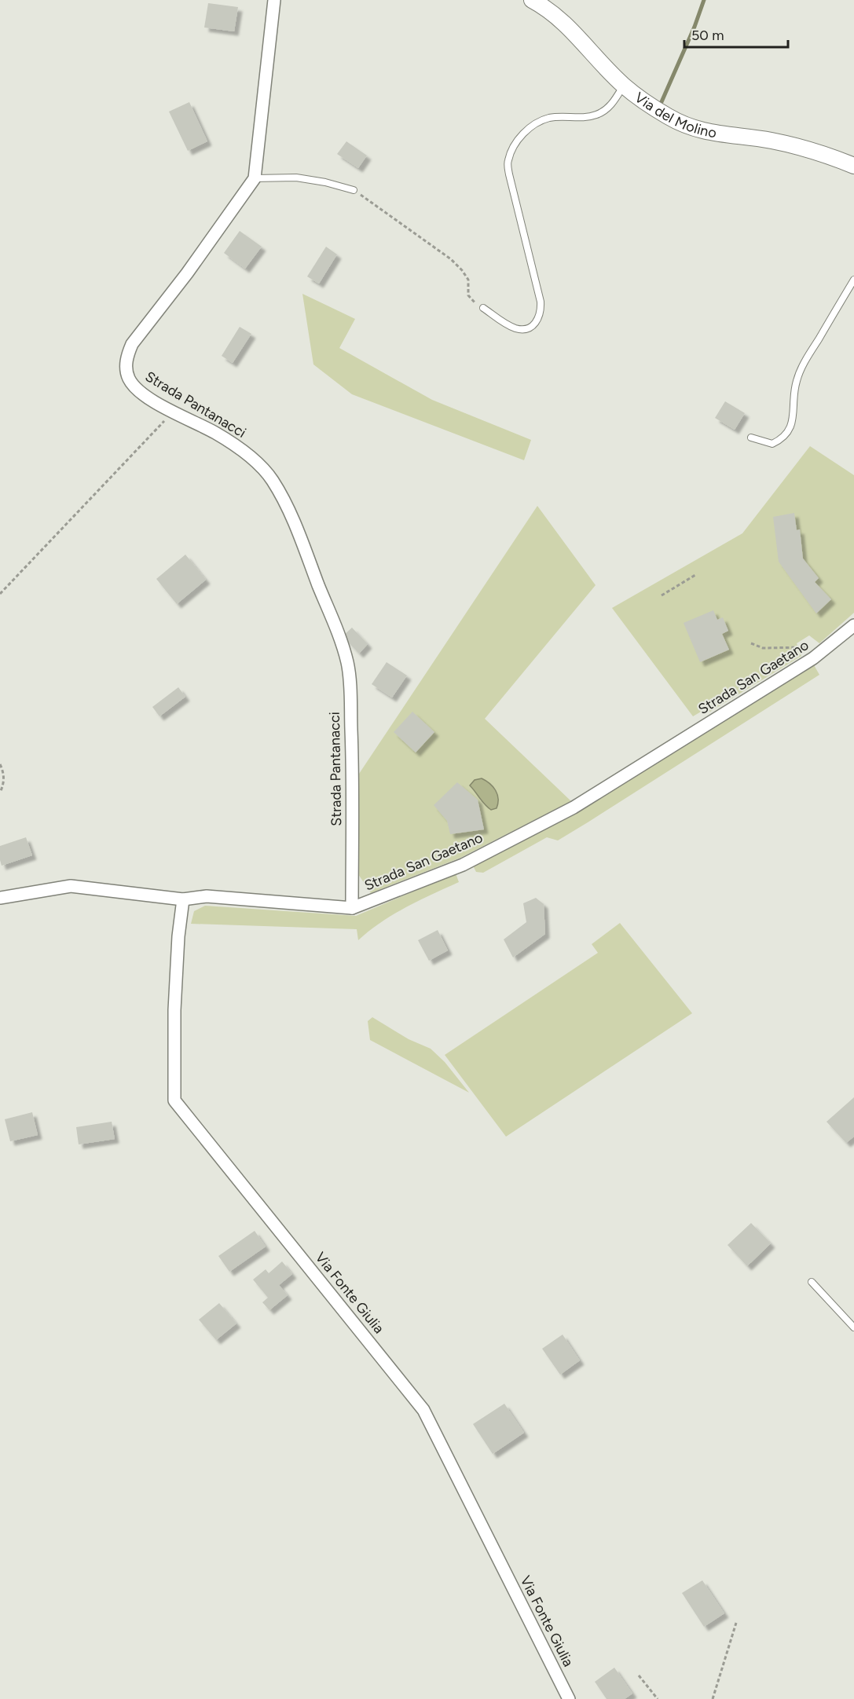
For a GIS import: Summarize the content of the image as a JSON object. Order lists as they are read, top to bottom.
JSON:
{
  "streets": {
    "street": [
      "Via del Molino",
      "Strada Pantanacci",
      "Strada San Gaetano",
      "Via Fonte Giulia"
    ]
  },
  "crossings": [
    ["Strada Pantanacci", "Strada San Gaetano"],
    ["Strada San Gaetano", "Via Fonte Giulia"]
  ],
  "scale_bar": "50 m"
}
